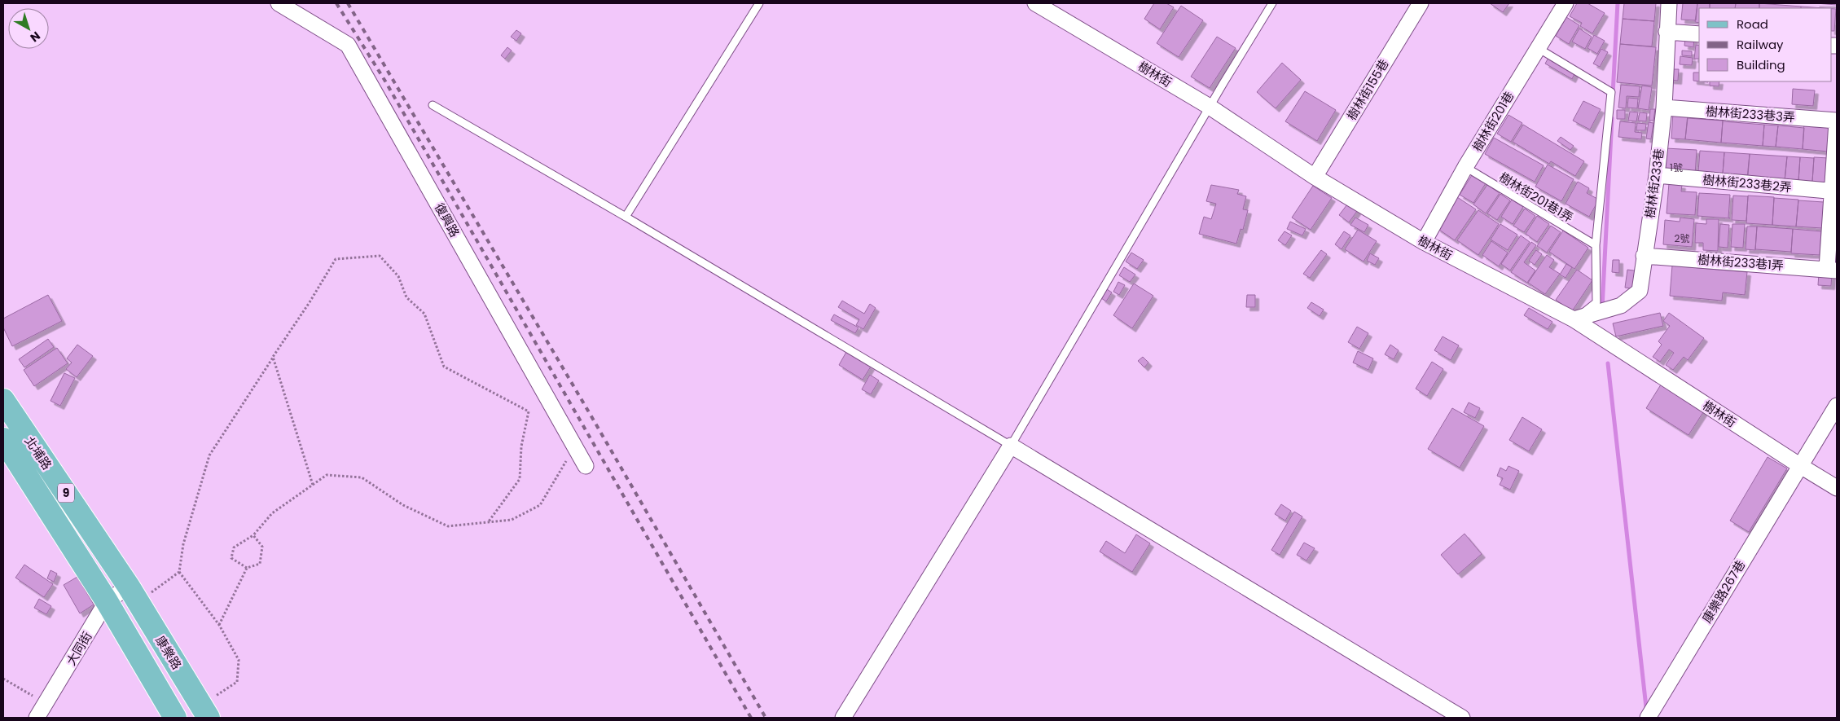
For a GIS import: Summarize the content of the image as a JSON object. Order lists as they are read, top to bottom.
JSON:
{
  "streets": {
    "main road": ["北埔路", "9", "康樂路"],
    "street": [
      "樹林街",
      "樹林街155巷",
      "樹林街233巷3弄",
      "樹林街201巷",
      "樹林街233巷",
      "樹林街233巷2弄",
      "復興路",
      "樹林街233巷1弄",
      "康樂路267巷",
      "大同街"
    ],
    "lane": ["樹林街201巷1弄"]
  },
  "crossings": [
    ["樹林街", "樹林街155巷"],
    ["樹林街", "樹林街201巷"],
    ["樹林街", "樹林街233巷"],
    ["樹林街", "康樂路267巷"],
    ["樹林街233巷3弄", "樹林街233巷"],
    ["樹林街201巷", "樹林街201巷1弄"],
    ["樹林街233巷", "樹林街233巷2弄"],
    ["樹林街233巷", "樹林街233巷1弄"],
    ["北埔路", "9"],
    ["北埔路", "大同街"],
    ["北埔路", "康樂路"],
    ["9", "大同街"],
    ["大同街", "康樂路"]
  ],
  "house_numbers": ["1號", "2號"],
  "legend": ["Road", "Railway", "Building"],
  "north": "bottom right"
}
